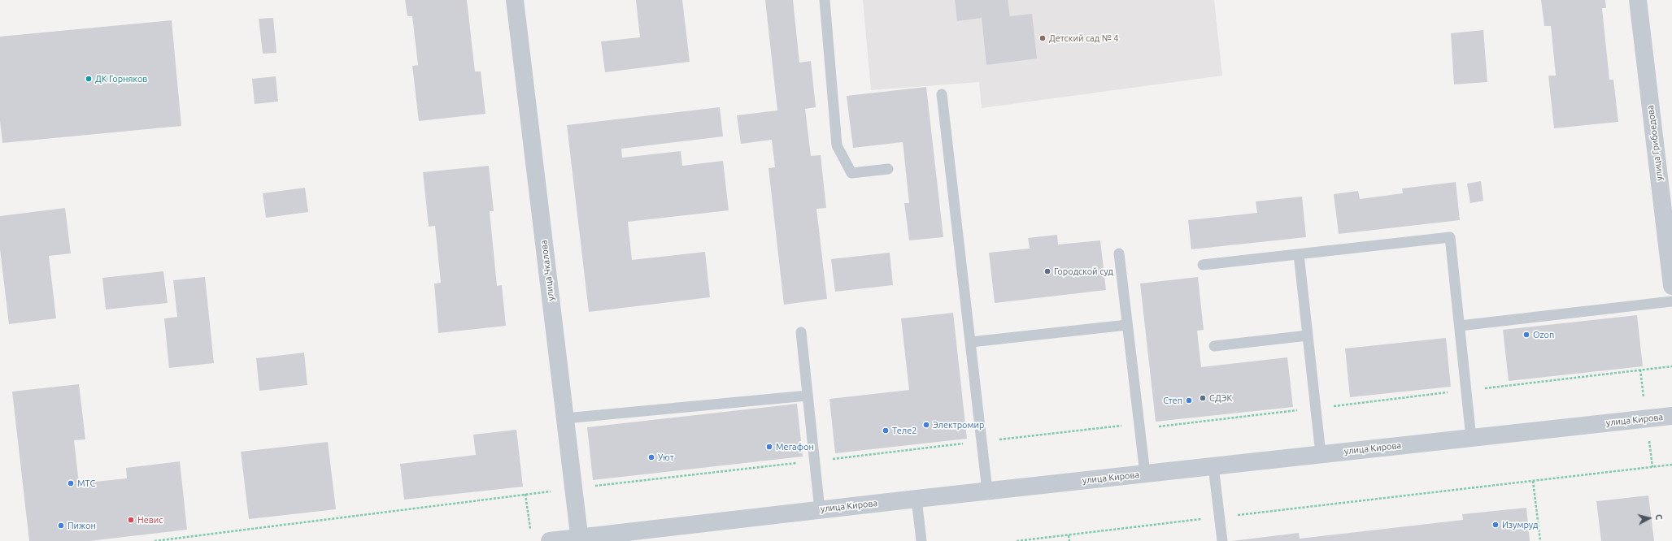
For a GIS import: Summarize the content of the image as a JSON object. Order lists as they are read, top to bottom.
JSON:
{
  "streets": {
    "street": ["улица Грибоедова", "улица Чкалова", "улица Кирова"]
  },
  "crossings": [
    ["улица Чкалова", "улица Кирова"]
  ],
  "places": [
    "Детский сад № 4",
    "ДК Горняков",
    "Городской суд",
    "Ozon",
    "СДЭК",
    "Степ",
    "Электромир",
    "Теле2",
    "Мегафон",
    "Уют",
    "МТС",
    "Невис",
    "Изумруд",
    "Пижон"
  ],
  "north": "right"
}
